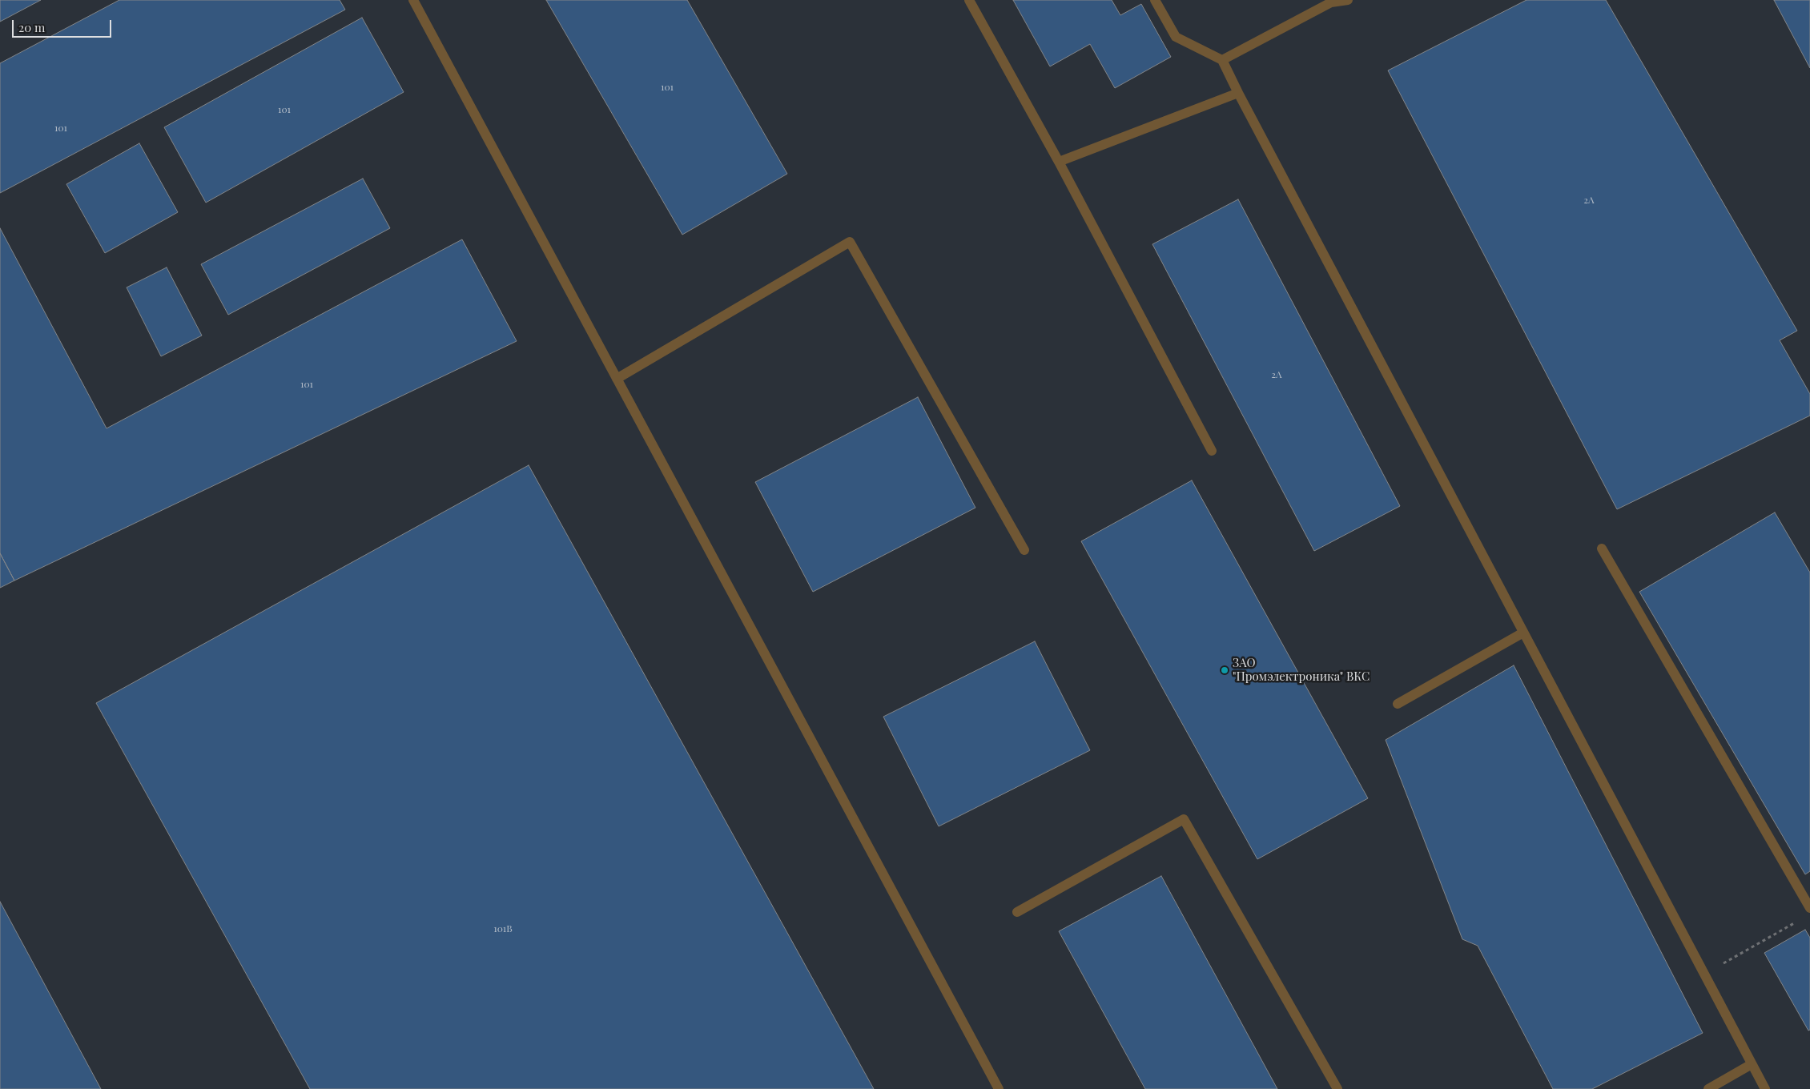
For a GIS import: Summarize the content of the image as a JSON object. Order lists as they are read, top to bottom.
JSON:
{
  "places": ["ЗАО \"Промэлектроника\" ВКС"],
  "house_numbers": [
    "101",
    "101",
    "101",
    "2А",
    "2А",
    "101",
    "101В"
  ],
  "scale_bar": "20 m"
}
